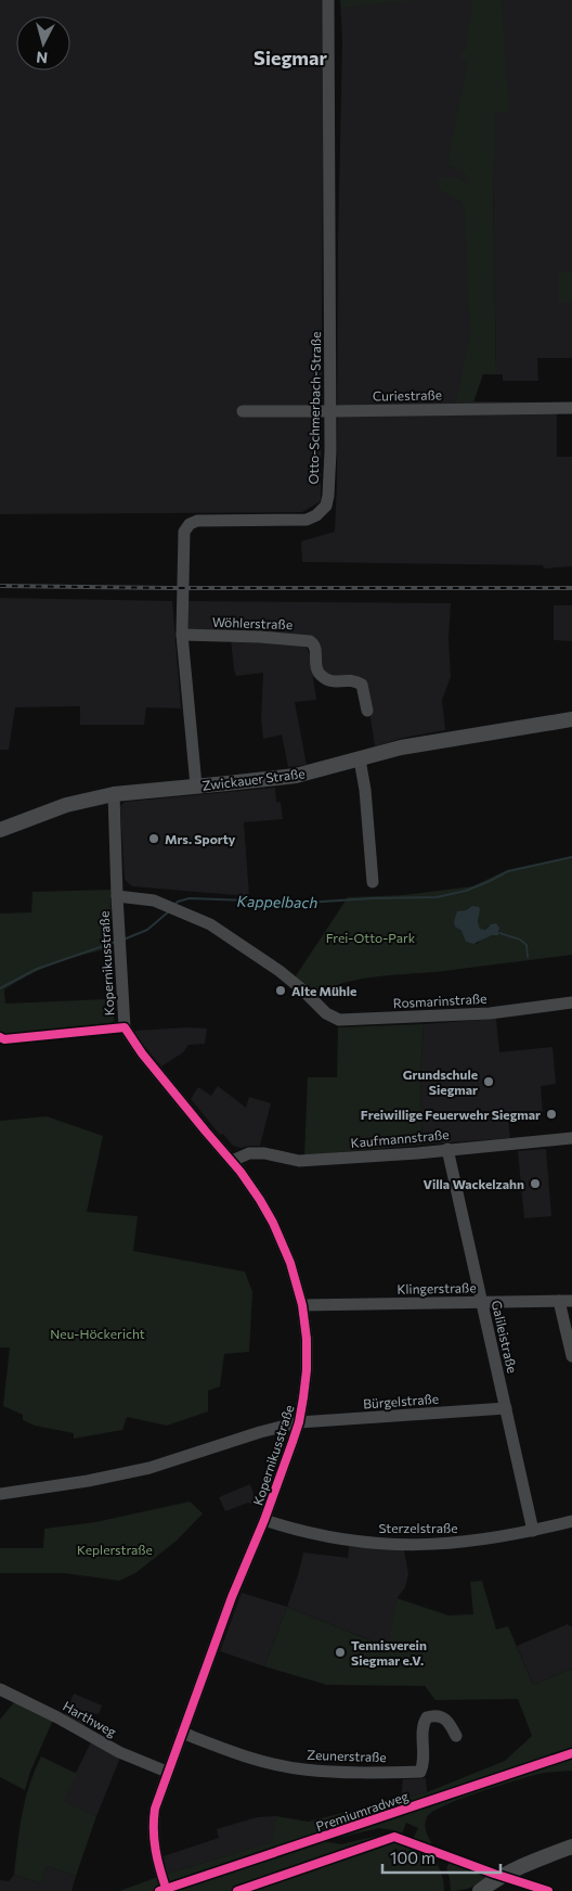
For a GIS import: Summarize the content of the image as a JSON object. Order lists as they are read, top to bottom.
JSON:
{
  "streets": {
    "main road": ["Zwickauer Straße"],
    "street": [
      "Curiestraße",
      "Otto-Schmerbach-Straße",
      "Wöhlerstraße",
      "Kopernikusstraße",
      "Rosmarinstraße",
      "Kaufmannstraße",
      "Klingerstraße",
      "Galileistraße",
      "Bürgelstraße",
      "Sterzelstraße",
      "Harthweg",
      "Zeunerstraße"
    ],
    "cycle path": ["Premiumradweg"]
  },
  "crossings": [
    ["Curiestraße", "Otto-Schmerbach-Straße"],
    ["Otto-Schmerbach-Straße", "Wöhlerstraße"],
    ["Otto-Schmerbach-Straße", "Zwickauer Straße"],
    ["Zwickauer Straße", "Kopernikusstraße"],
    ["Kopernikusstraße", "Rosmarinstraße"],
    ["Kopernikusstraße", "Kaufmannstraße"],
    ["Kopernikusstraße", "Klingerstraße"],
    ["Kopernikusstraße", "Bürgelstraße"],
    ["Kopernikusstraße", "Sterzelstraße"],
    ["Kopernikusstraße", "Harthweg"],
    ["Kopernikusstraße", "Zeunerstraße"],
    ["Kaufmannstraße", "Galileistraße"],
    ["Klingerstraße", "Galileistraße"],
    ["Galileistraße", "Bürgelstraße"],
    ["Galileistraße", "Sterzelstraße"]
  ],
  "districts": ["Siegmar"],
  "water": ["Kappelbach"],
  "parks": ["Frei-Otto-Park", "Neu-Höckericht", "Keplerstraße"],
  "places": [
    "Mrs. Sporty",
    "Alte Mühle",
    "Grundschule Siegmar",
    "Freiwillige Feuerwehr Siegmar",
    "Villa Wackelzahn",
    "Tennisverein Siegmar e.V."
  ],
  "scale_bar": "100 m",
  "north": "bottom"
}
